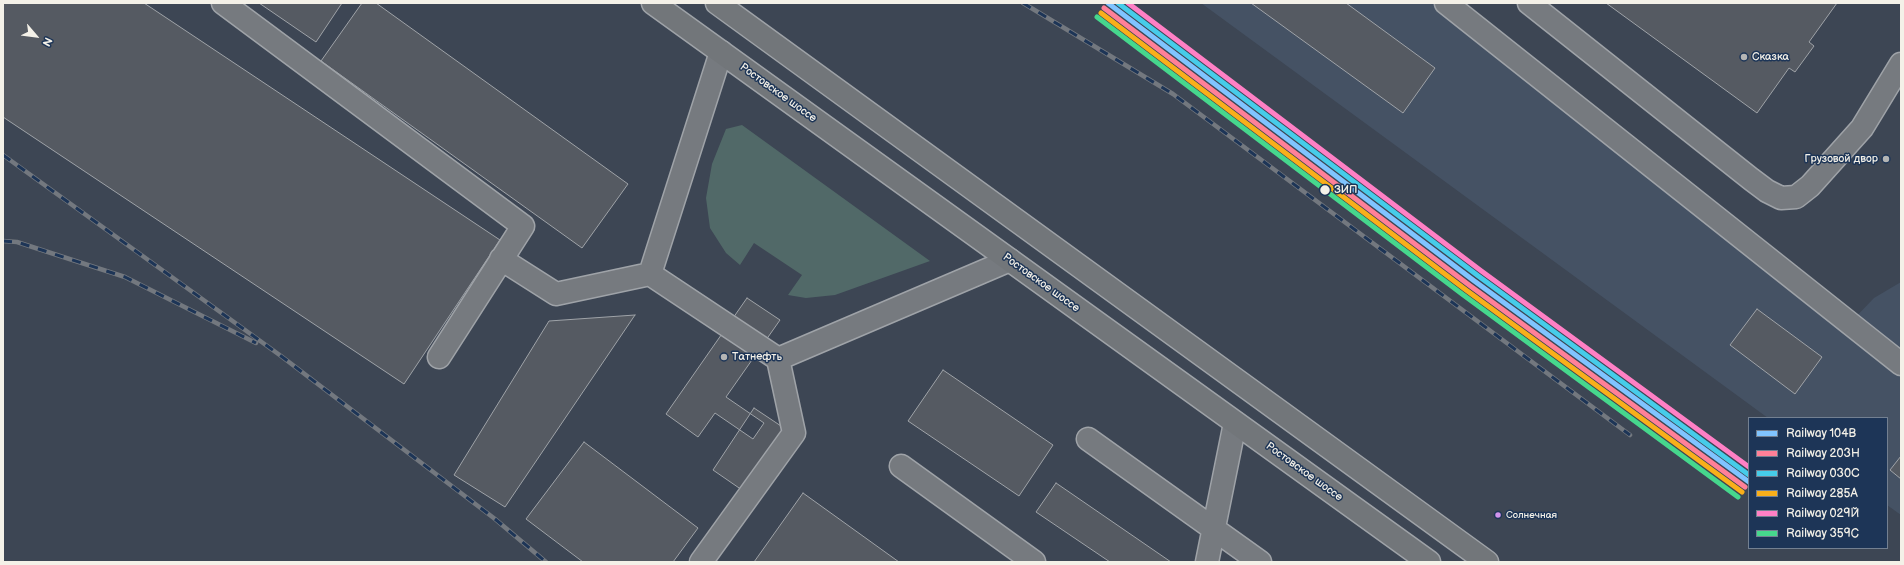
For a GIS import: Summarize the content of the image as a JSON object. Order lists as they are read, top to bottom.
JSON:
{
  "streets": {
    "main road": ["Ростовское шоссе"]
  },
  "places": [
    "Сказка",
    "Грузовой двор",
    "ЗИП",
    "Татнефть",
    "Солнечная"
  ],
  "lines": [
    "rail line 104В",
    "rail line 030C",
    "rail line 029Й",
    "rail line 203Н",
    "rail line 285А",
    "rail line 359С"
  ],
  "legend": [
    "Railway 104В",
    "Railway 203Н",
    "Railway 030C",
    "Railway 285А",
    "Railway 029Й",
    "Railway 359С"
  ],
  "north": "bottom right"
}
